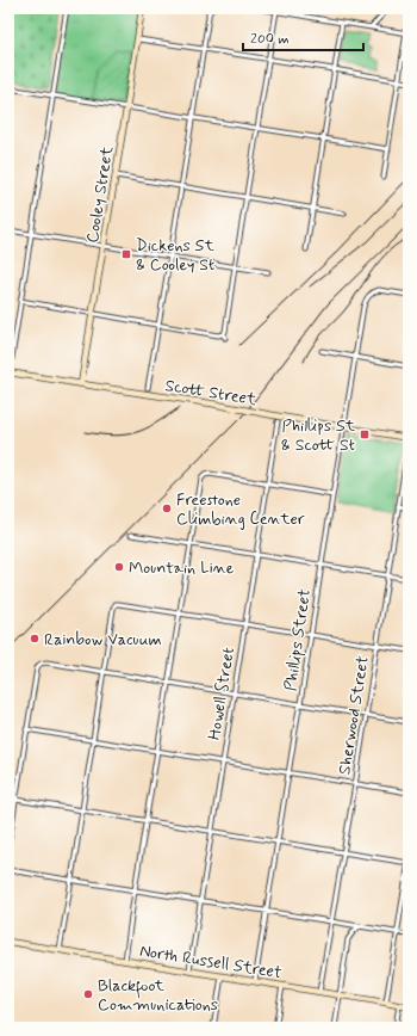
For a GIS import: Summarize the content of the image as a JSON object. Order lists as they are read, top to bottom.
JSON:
{
  "streets": {
    "street": [
      "Cooley Street",
      "Scott Street",
      "Phillips Street",
      "Howell Street",
      "Sherwood Street",
      "North Russell Street"
    ]
  },
  "crossings": [
    ["Cooley Street", "Scott Street"],
    ["Scott Street", "Phillips Street"],
    ["Scott Street", "Howell Street"],
    ["Phillips Street", "North Russell Street"],
    ["Howell Street", "North Russell Street"],
    ["Sherwood Street", "North Russell Street"]
  ],
  "places": {
    "transit": ["Dickens St & Cooley St", "Phillips St & Scott St"],
    "other": [
      "Freestone Climbing Center",
      "Mountain Line",
      "Rainbow Vacuum",
      "Blackfoot Communications"
    ]
  },
  "scale_bar": "200 m"
}
